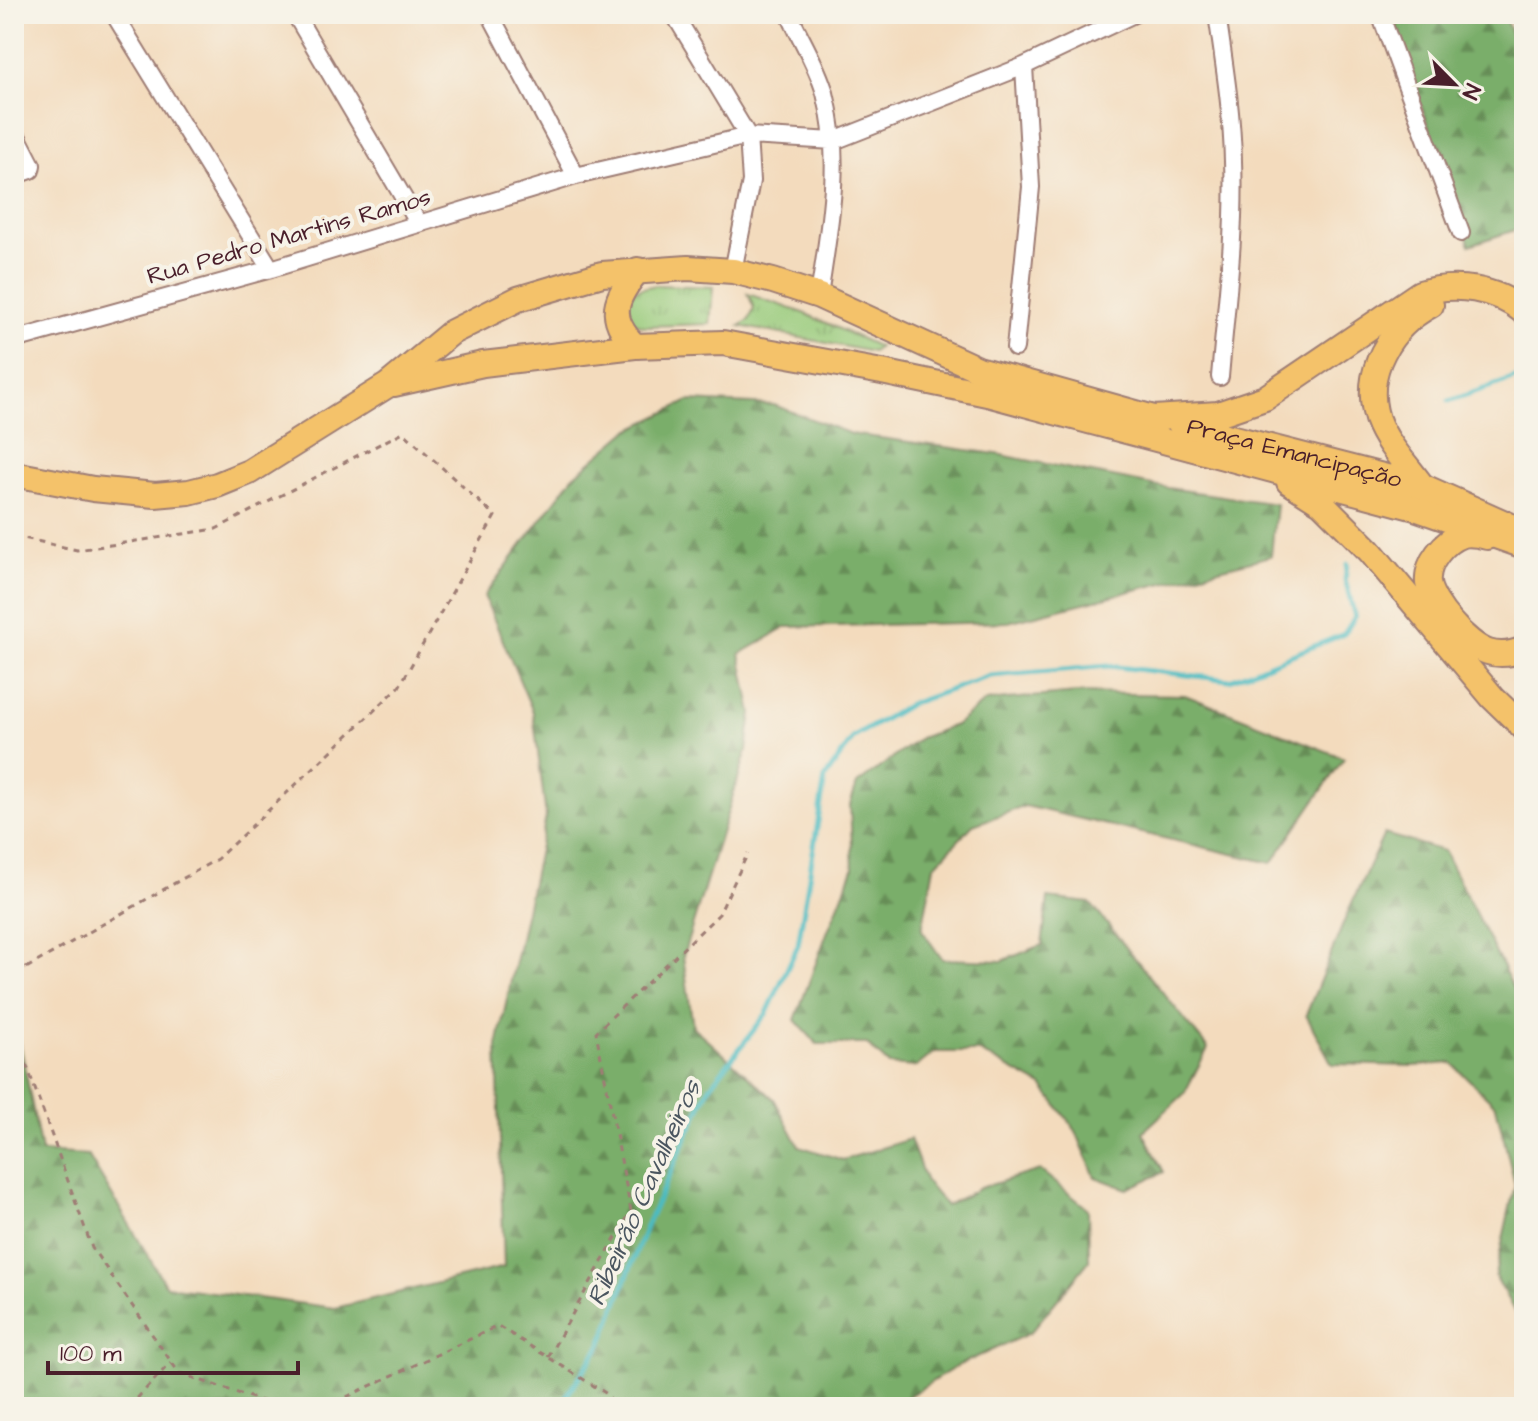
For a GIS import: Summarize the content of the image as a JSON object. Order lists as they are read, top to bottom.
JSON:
{
  "streets": {
    "main road": ["Praça Emancipação"],
    "street": ["Rua Pedro Martins Ramos"]
  },
  "water": ["Ribeirão Cavalheiros"],
  "scale_bar": "100 m",
  "north": "bottom right"
}
